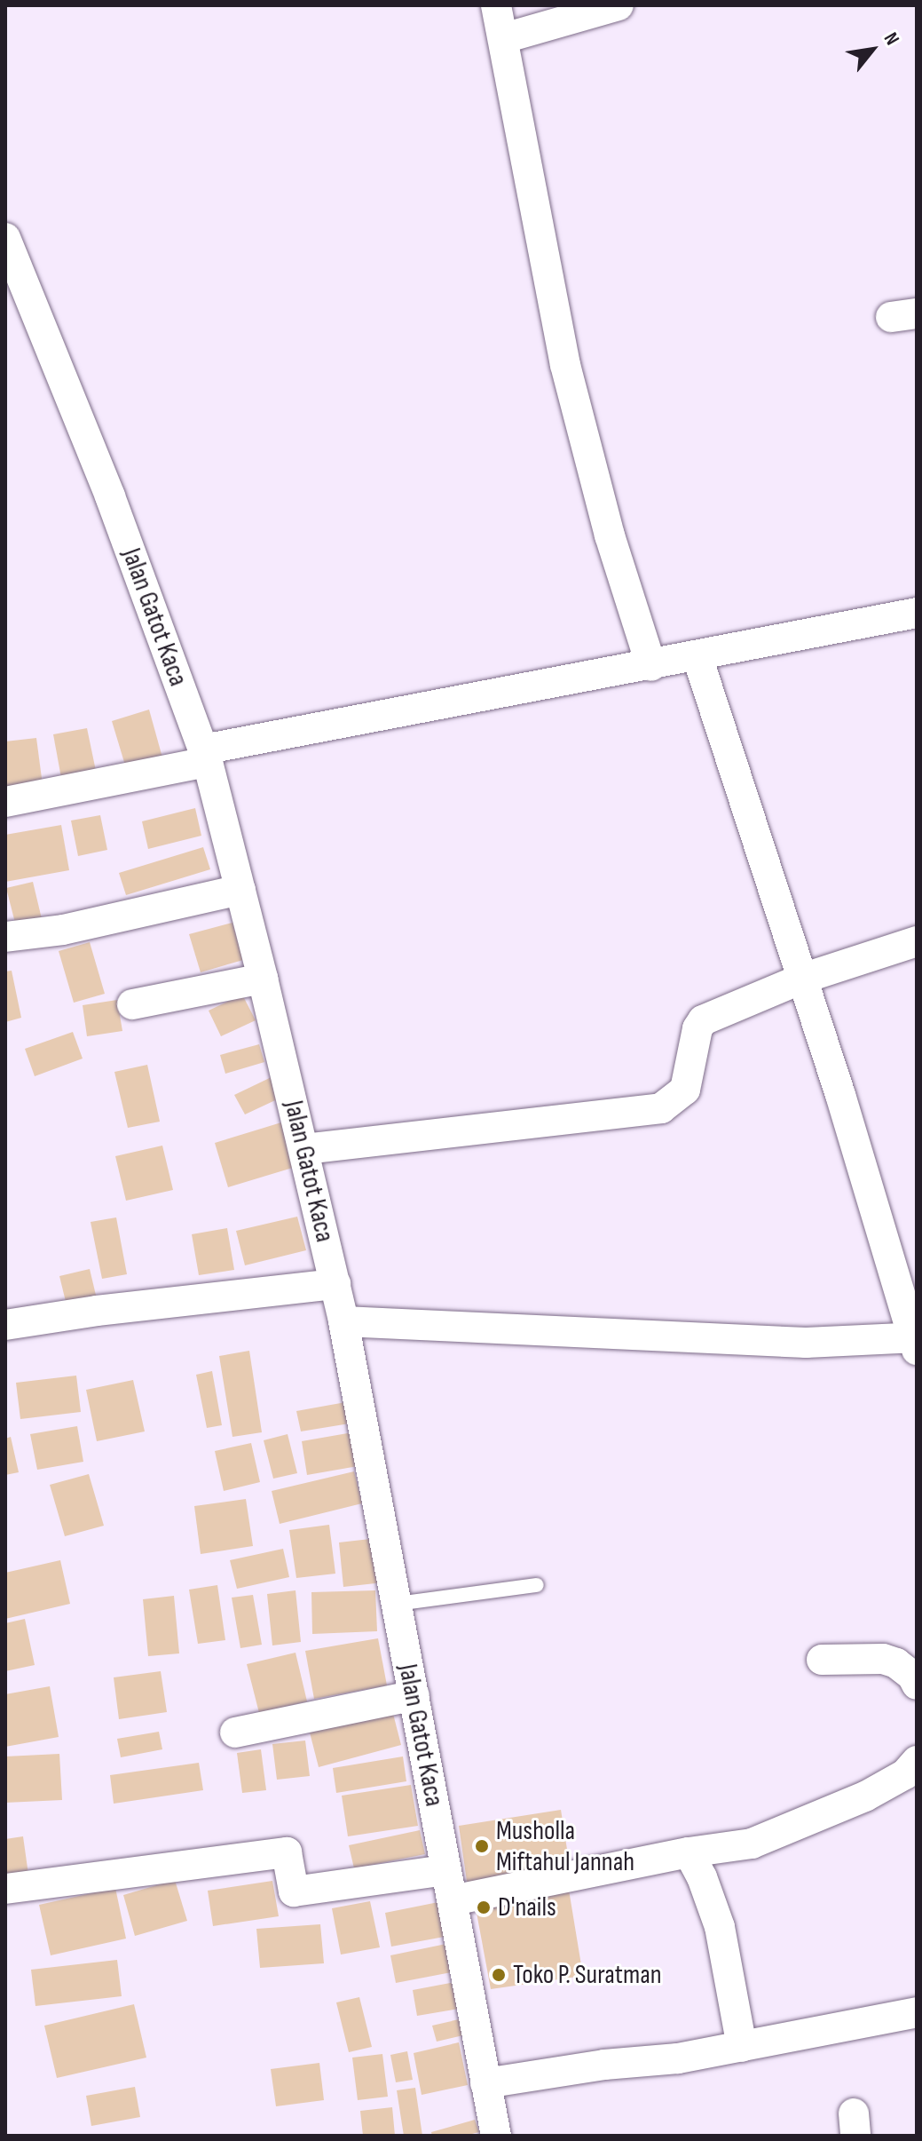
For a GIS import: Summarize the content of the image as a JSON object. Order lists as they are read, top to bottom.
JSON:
{
  "streets": {
    "street": ["Jalan Gatot Kaca"]
  },
  "places": ["Musholla Miftahul Jannah", "D'nails", "Toko P. Suratman"],
  "north": "top right"
}
